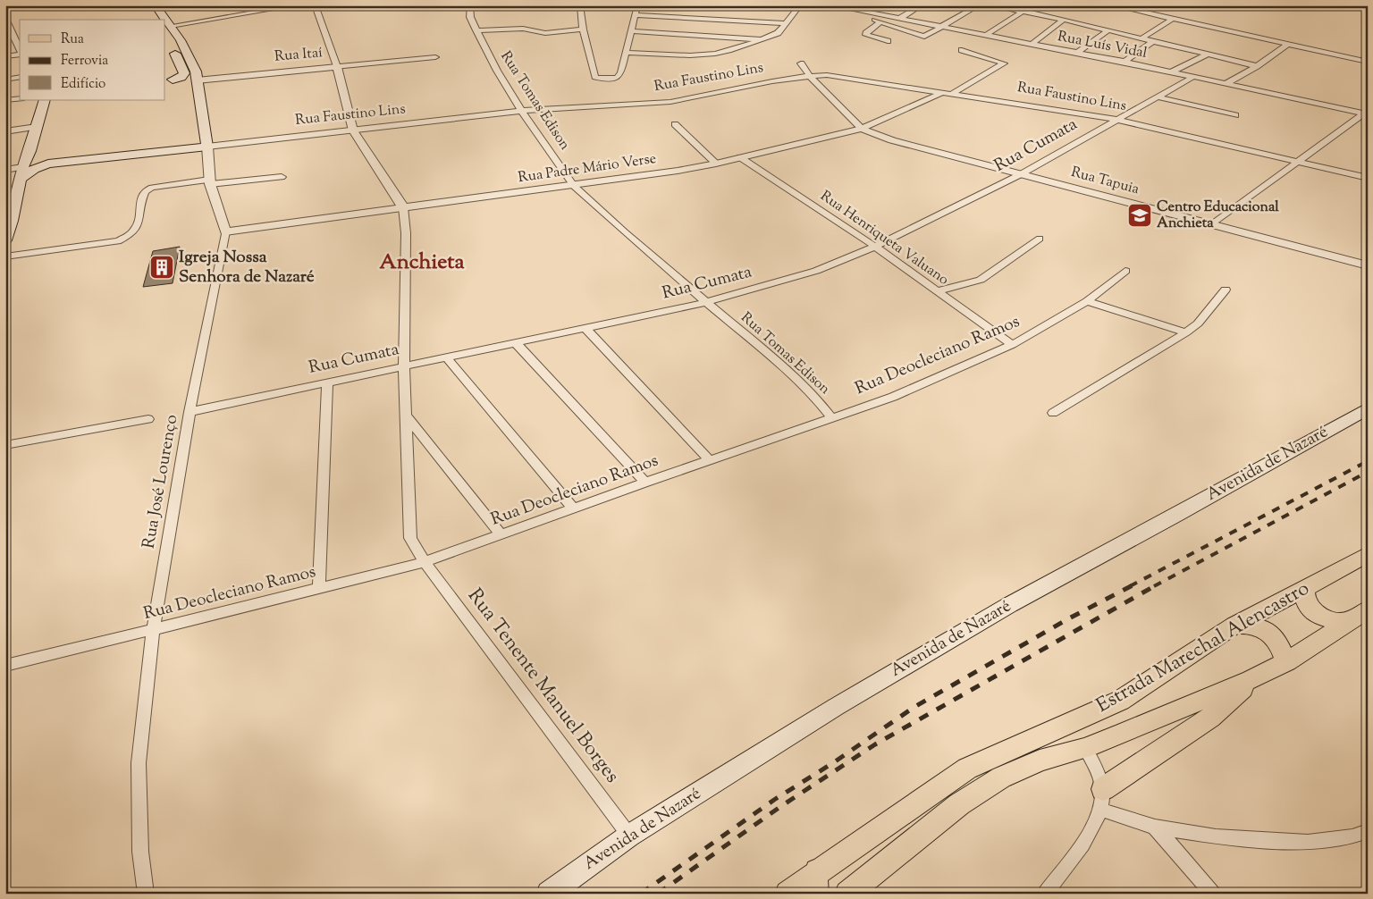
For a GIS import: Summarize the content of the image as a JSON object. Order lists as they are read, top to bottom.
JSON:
{
  "streets": {
    "main road": [
      "Rua Itaí",
      "Rua Faustino Lins",
      "Avenida de Nazaré",
      "Rua José Lourenço",
      "Estrada Marechal Alencastro"
    ],
    "street": [
      "Rua Luís Vidal",
      "Rua Tomas Edison",
      "Rua Cumata",
      "Rua Padre Mário Verse",
      "Rua Tapuia",
      "Rua Henriqueta Valuano",
      "Rua Deocleciano Ramos",
      "Rua Tenente Manuel Borges"
    ]
  },
  "crossings": [
    ["Rua Luís Vidal", "Rua Cumata"],
    ["Rua Itaí", "Rua José Lourenço"],
    ["Rua Faustino Lins", "Rua Tomas Edison"],
    ["Rua Faustino Lins", "Rua Cumata"],
    ["Rua Faustino Lins", "Rua Padre Mário Verse"],
    ["Rua Faustino Lins", "Rua José Lourenço"],
    ["Rua Tomas Edison", "Rua Cumata"],
    ["Rua Tomas Edison", "Rua Padre Mário Verse"],
    ["Rua Tomas Edison", "Rua Deocleciano Ramos"],
    ["Rua Cumata", "Rua Tapuia"],
    ["Rua Cumata", "Rua Henriqueta Valuano"],
    ["Rua Cumata", "Rua José Lourenço"],
    ["Rua Cumata", "Rua Tenente Manuel Borges"],
    ["Rua Padre Mário Verse", "Rua Tapuia"],
    ["Rua Padre Mário Verse", "Rua Henriqueta Valuano"],
    ["Rua Padre Mário Verse", "Rua José Lourenço"],
    ["Rua Padre Mário Verse", "Rua Tenente Manuel Borges"],
    ["Rua Henriqueta Valuano", "Rua Deocleciano Ramos"],
    ["Rua Deocleciano Ramos", "Rua José Lourenço"],
    ["Rua Deocleciano Ramos", "Rua Tenente Manuel Borges"],
    ["Avenida de Nazaré", "Rua Tenente Manuel Borges"]
  ],
  "districts": ["Anchieta"],
  "places": {
    "school or university": ["Centro Educacional Anchieta"],
    "building": ["Igreja Nossa Senhora de Nazaré"]
  },
  "legend": ["Rua", "Ferrovia", "Edifício"]
}
